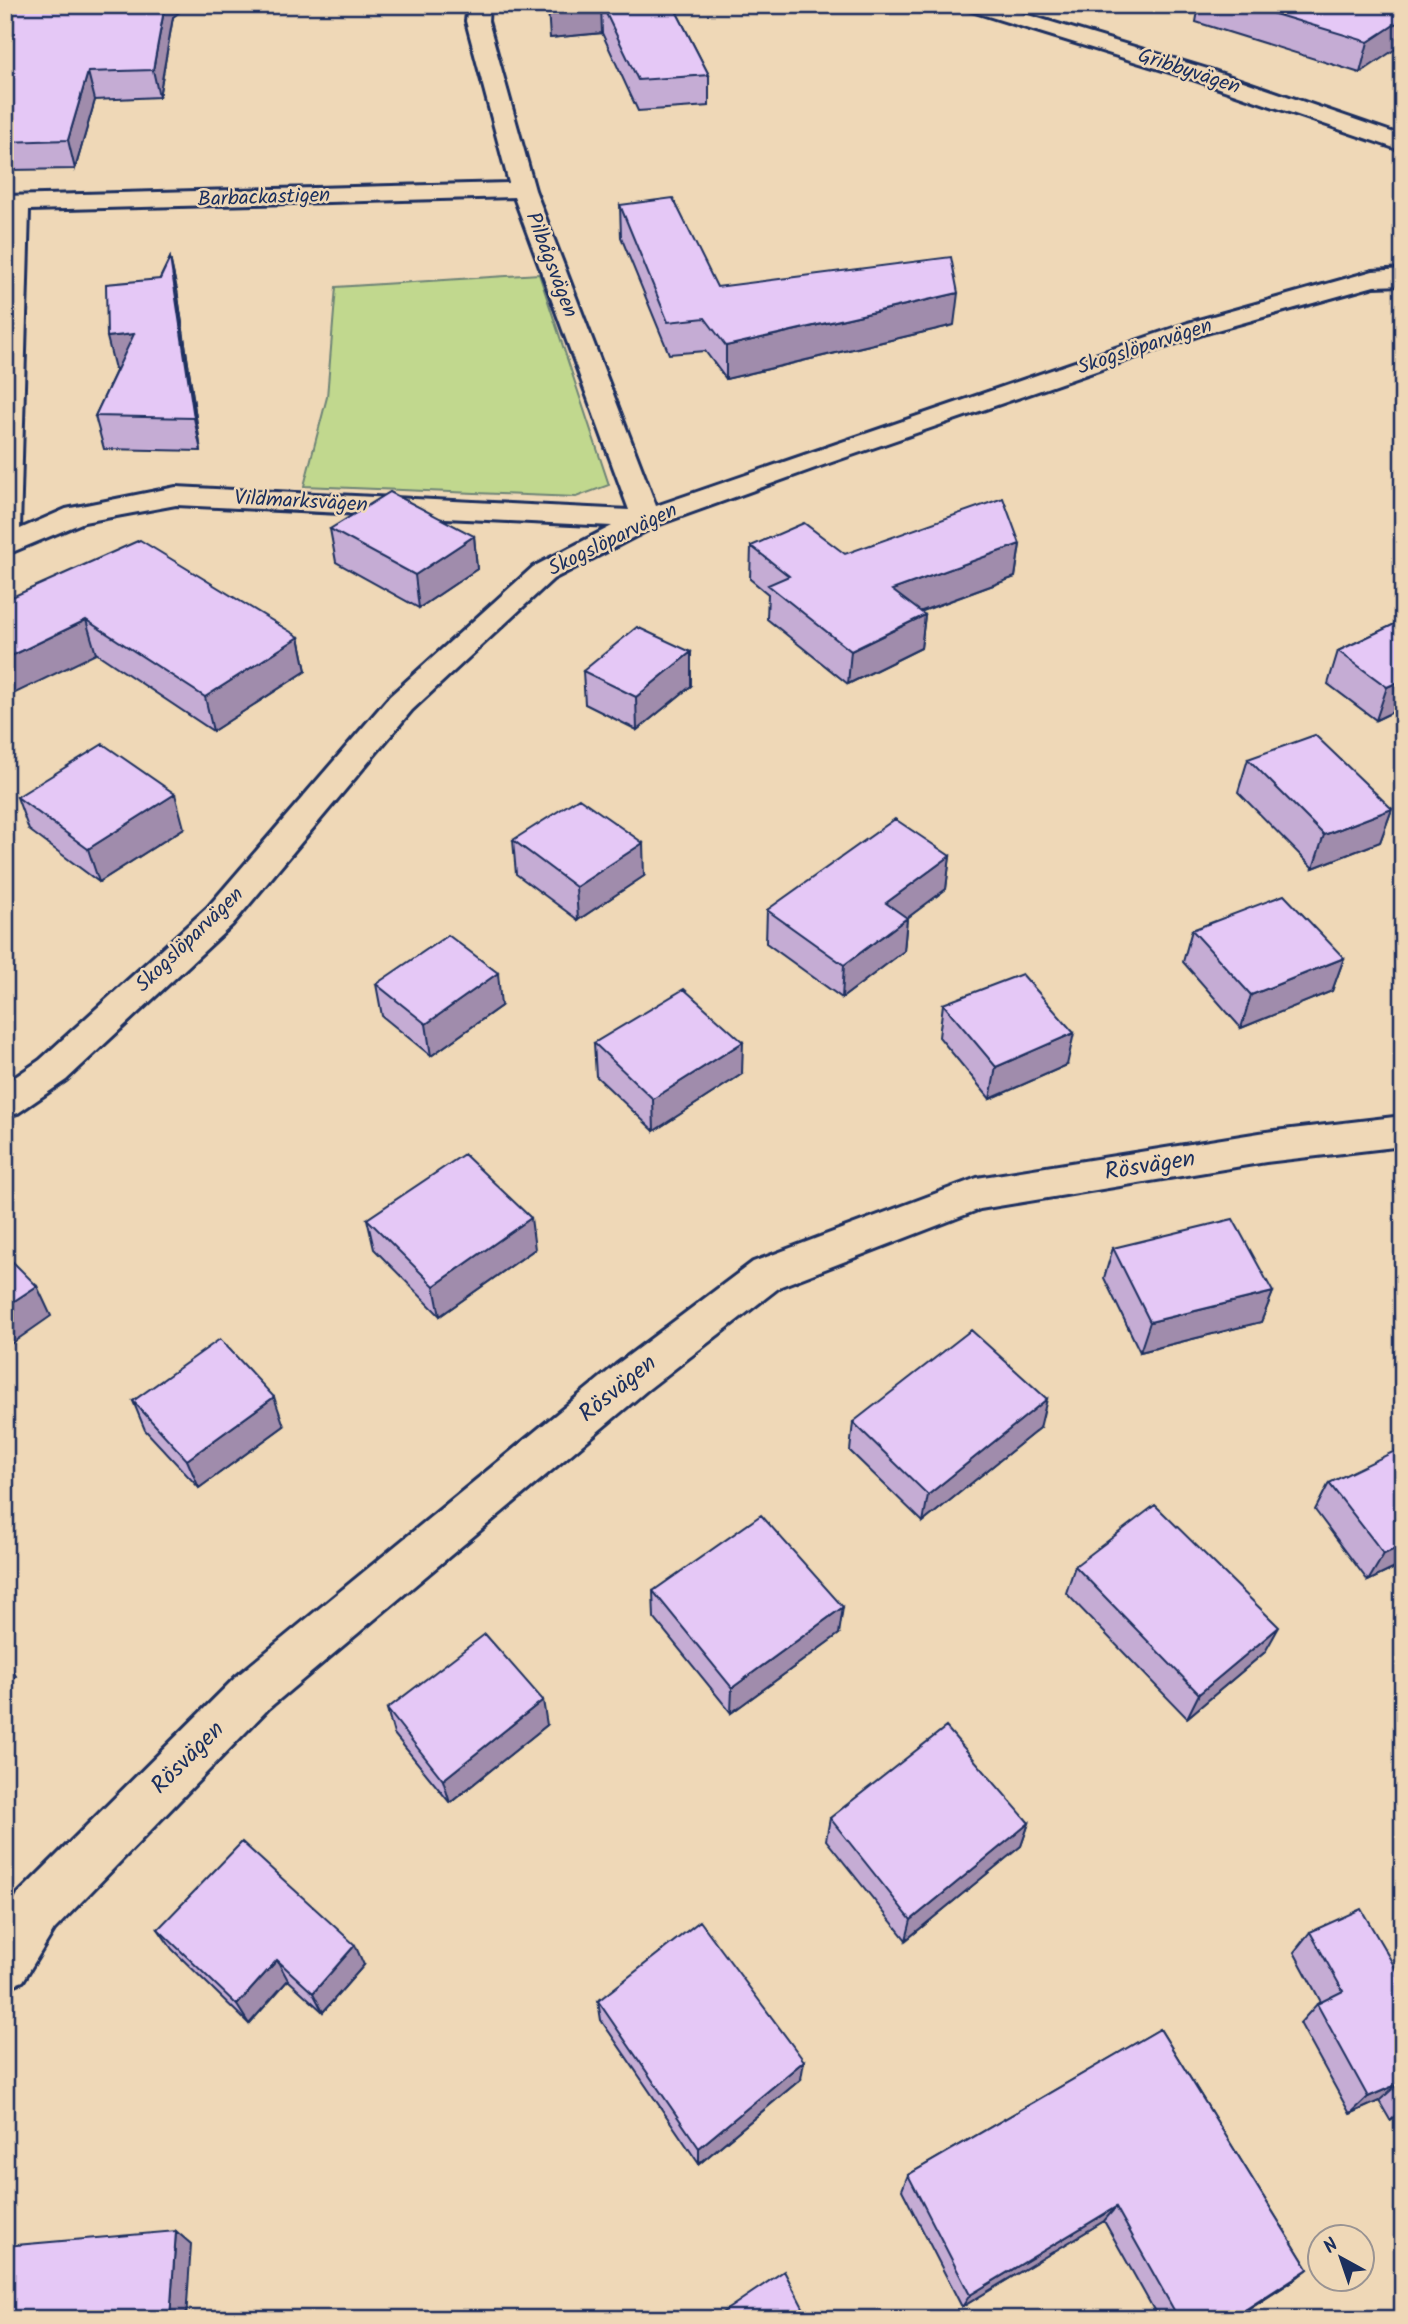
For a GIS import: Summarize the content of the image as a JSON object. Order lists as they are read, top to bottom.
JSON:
{
  "streets": {
    "street": [
      "Gribbyvägen",
      "Barbackastigen",
      "Pilbågsvägen",
      "Skogslöparvägen",
      "Vildmarksvägen",
      "Rösvägen"
    ]
  },
  "crossings": [
    ["Barbackastigen", "Pilbågsvägen"],
    ["Pilbågsvägen", "Skogslöparvägen"],
    ["Pilbågsvägen", "Vildmarksvägen"],
    ["Skogslöparvägen", "Vildmarksvägen"]
  ],
  "north": "top left"
}
